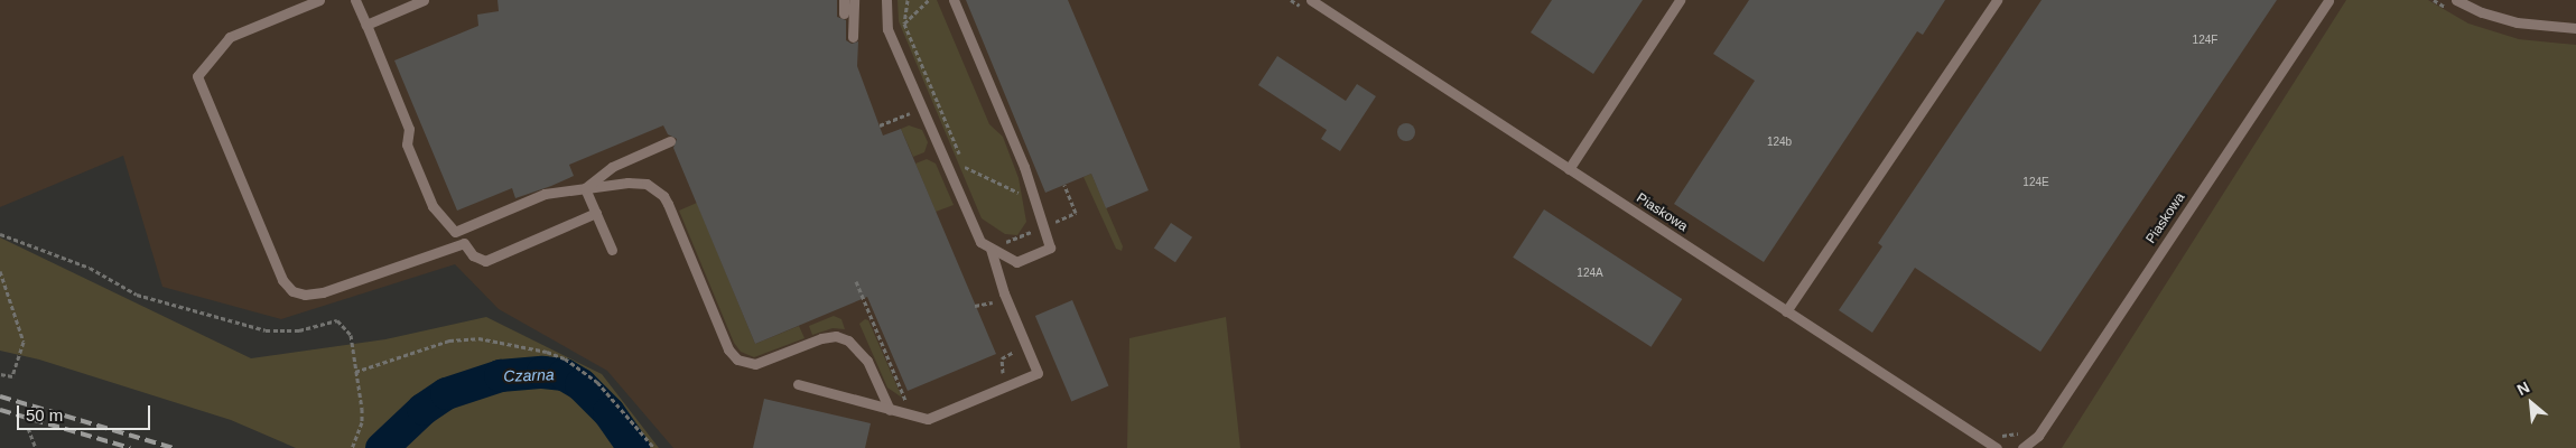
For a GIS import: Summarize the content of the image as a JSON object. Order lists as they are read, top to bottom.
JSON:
{
  "streets": {
    "lane": ["Piaskowa"]
  },
  "water": ["Czarna"],
  "house_numbers": [
    "124F",
    "124b",
    "124E",
    "124A"
  ],
  "scale_bar": "50 m",
  "north": "top left"
}
